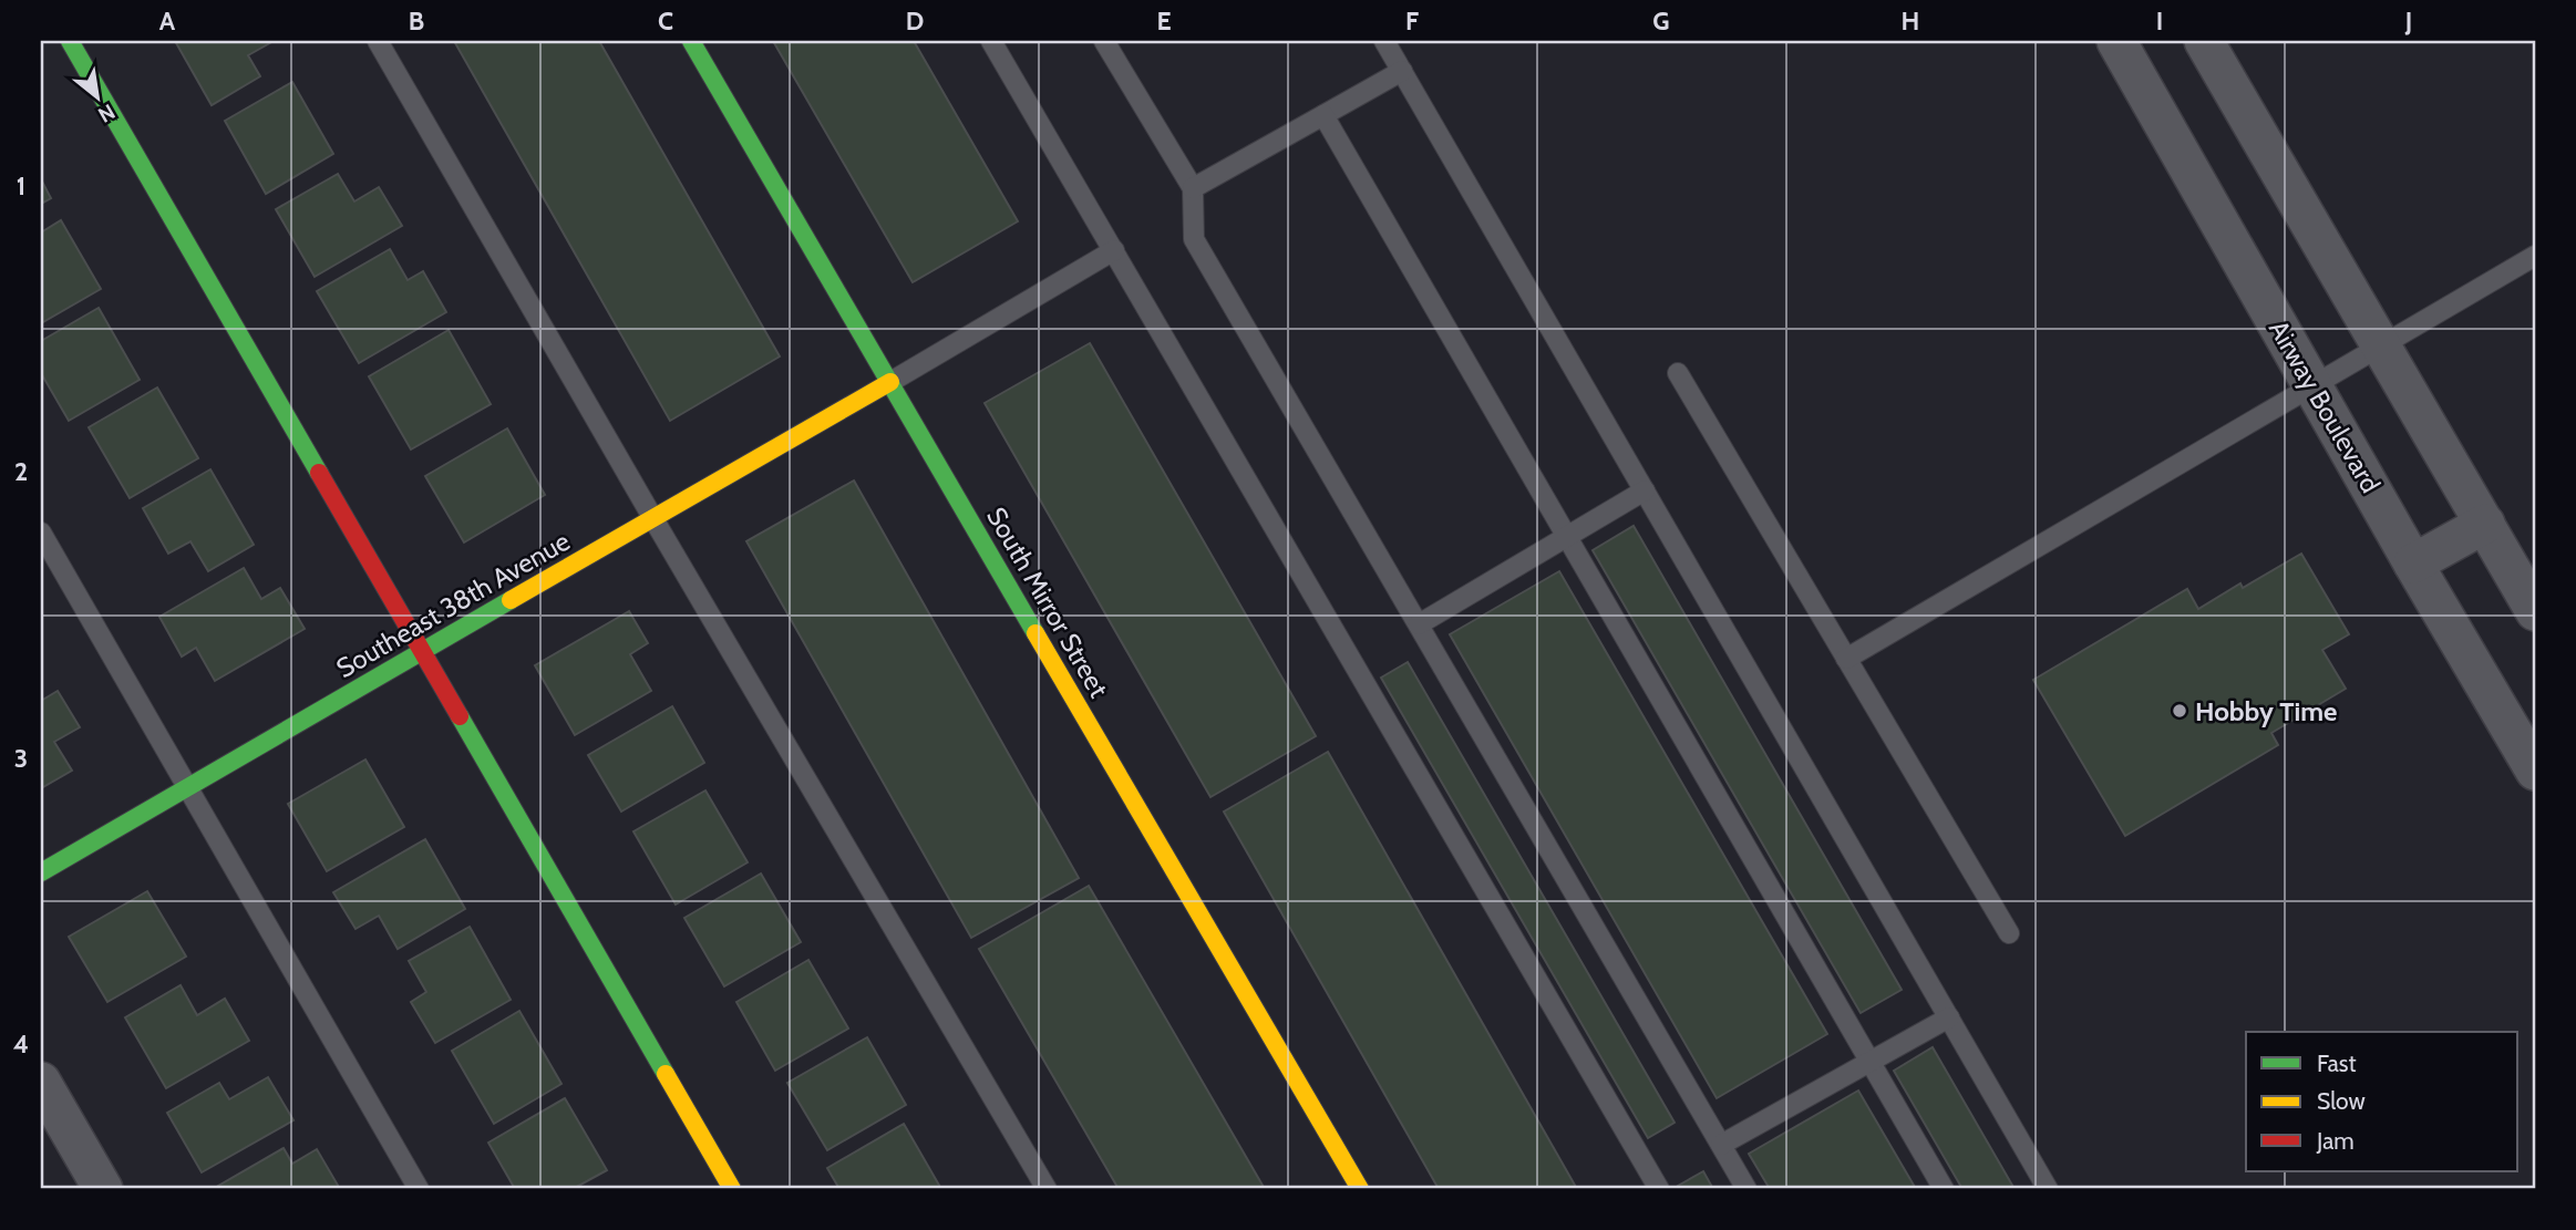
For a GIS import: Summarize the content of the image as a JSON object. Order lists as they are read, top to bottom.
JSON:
{
  "streets": {
    "street": ["Airway Boulevard", "South Mirror Street", "Southeast 38th Avenue"]
  },
  "crossings": [
    ["South Mirror Street", "Southeast 38th Avenue"]
  ],
  "places": ["Hobby Time"],
  "legend": ["Fast", "Slow", "Jam"],
  "north": "bottom right",
  "grid": {
    "columns": [
      "A",
      "B",
      "C",
      "D",
      "E",
      "F",
      "G",
      "H",
      "I",
      "J"
    ],
    "rows": [
      "1",
      "2",
      "3",
      "4"
    ]
  }
}
